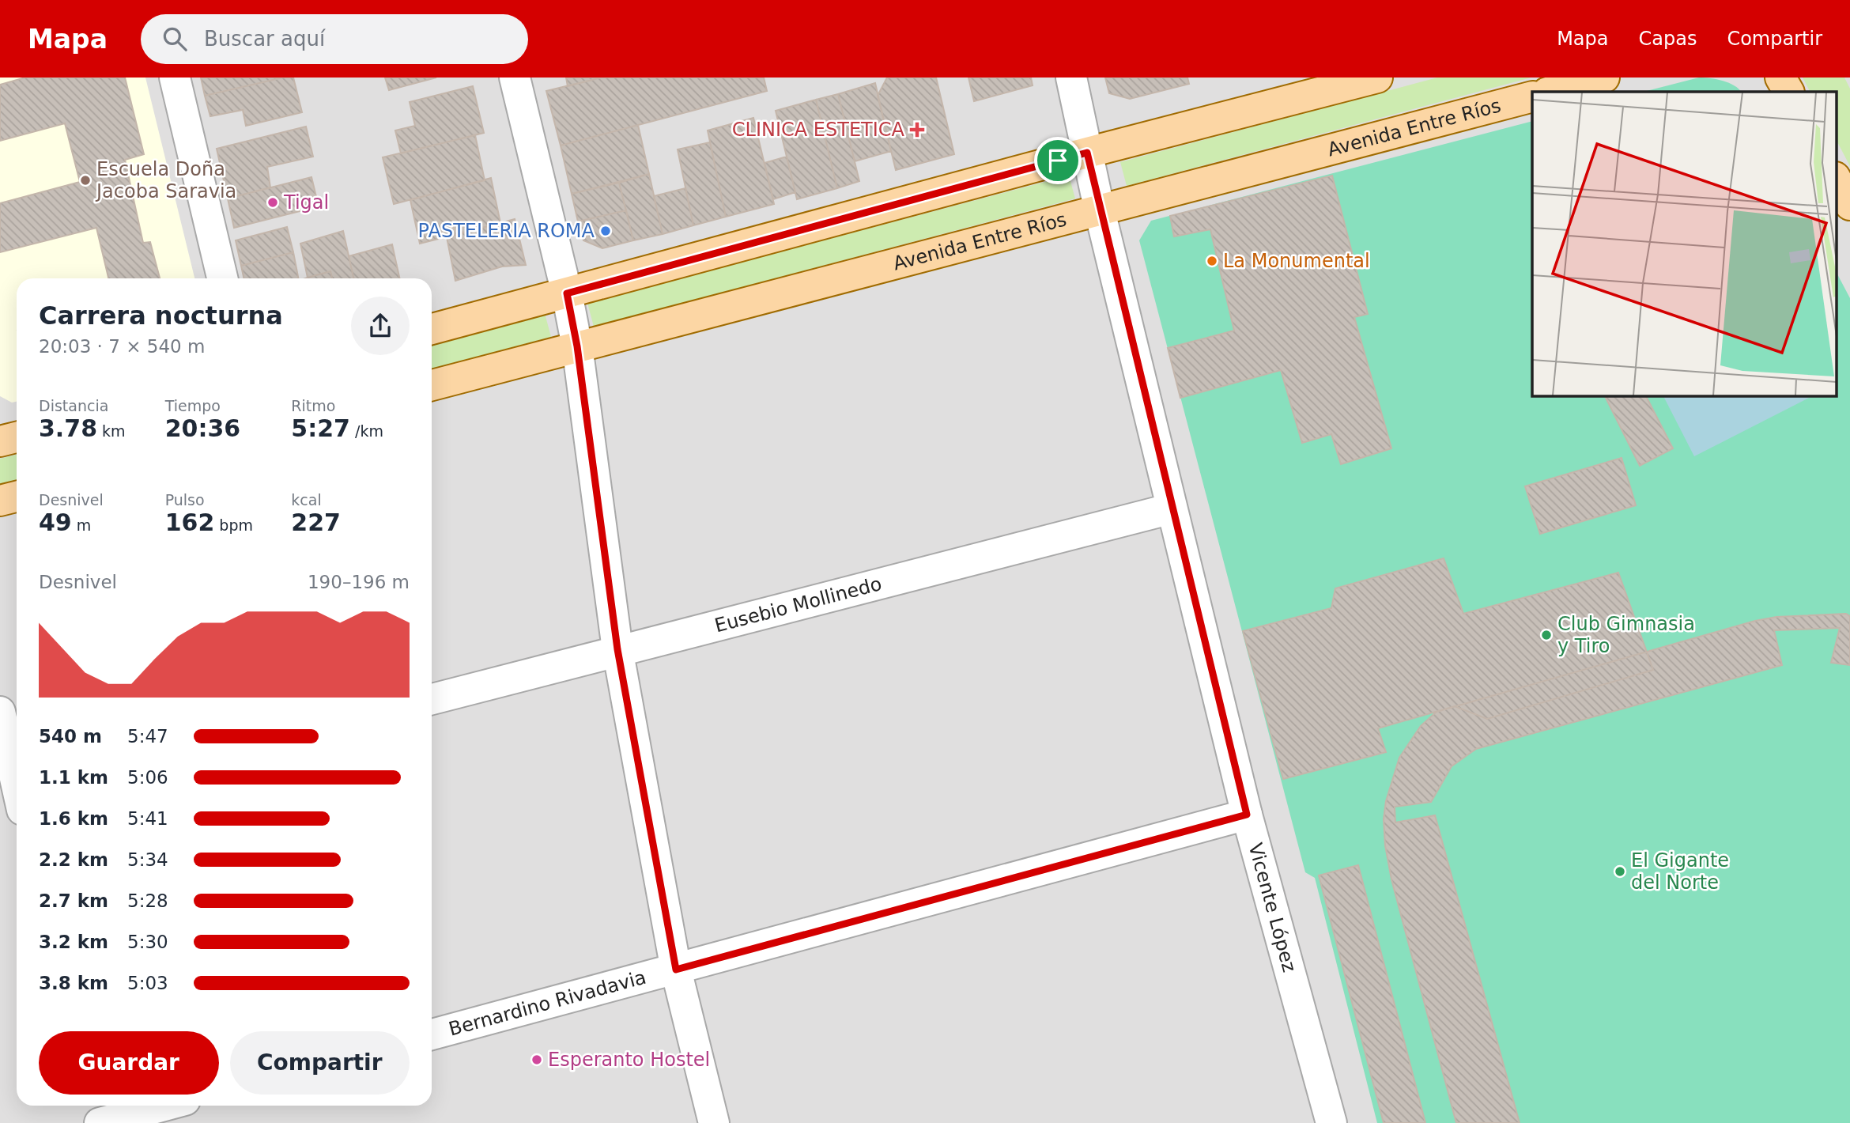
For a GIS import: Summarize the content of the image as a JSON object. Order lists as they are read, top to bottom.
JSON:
{
  "streets": {
    "main road": ["Avenida Entre Ríos"],
    "street": ["Eusebio Mollinedo", "Vicente López", "Bernardino Rivadavia"]
  },
  "crossings": [
    ["Avenida Entre Ríos", "Vicente López"],
    ["Eusebio Mollinedo", "Vicente López"],
    ["Vicente López", "Bernardino Rivadavia"]
  ],
  "places": {
    "health": ["CLINICA ESTETICA"],
    "other": [
      "Escuela Doña Jacoba Saravia",
      "Tigal",
      "PASTELERIA ROMA",
      "La Monumental",
      "Club Gimnasia y Tiro",
      "El Gigante del Norte",
      "Esperanto Hostel"
    ]
  },
  "page": {
    "header": "Mapa",
    "search": "Buscar aquí",
    "nav": ["Mapa", "Capas", "Compartir"],
    "heading": ["Carrera nocturna", "20:03 · 7 × 540 m"],
    "stats": [
      ["Distancia", "3.78 km"],
      ["Tiempo", "20:36"],
      ["Ritmo", "5:27 /km"],
      ["Desnivel", "49 m"],
      ["Pulso", "162 bpm"],
      ["kcal", "227"]
    ],
    "chart": ["Desnivel", "190–196 m"],
    "list": [
      {
        "name": "540 m",
        "note": "5:47"
      },
      {
        "name": "1.1 km",
        "note": "5:06"
      },
      {
        "name": "1.6 km",
        "note": "5:41"
      },
      {
        "name": "2.2 km",
        "note": "5:34"
      },
      {
        "name": "2.7 km",
        "note": "5:28"
      },
      {
        "name": "3.2 km",
        "note": "5:30"
      },
      {
        "name": "3.8 km",
        "note": "5:03"
      }
    ],
    "buttons": ["Guardar", "Compartir"]
  }
}
